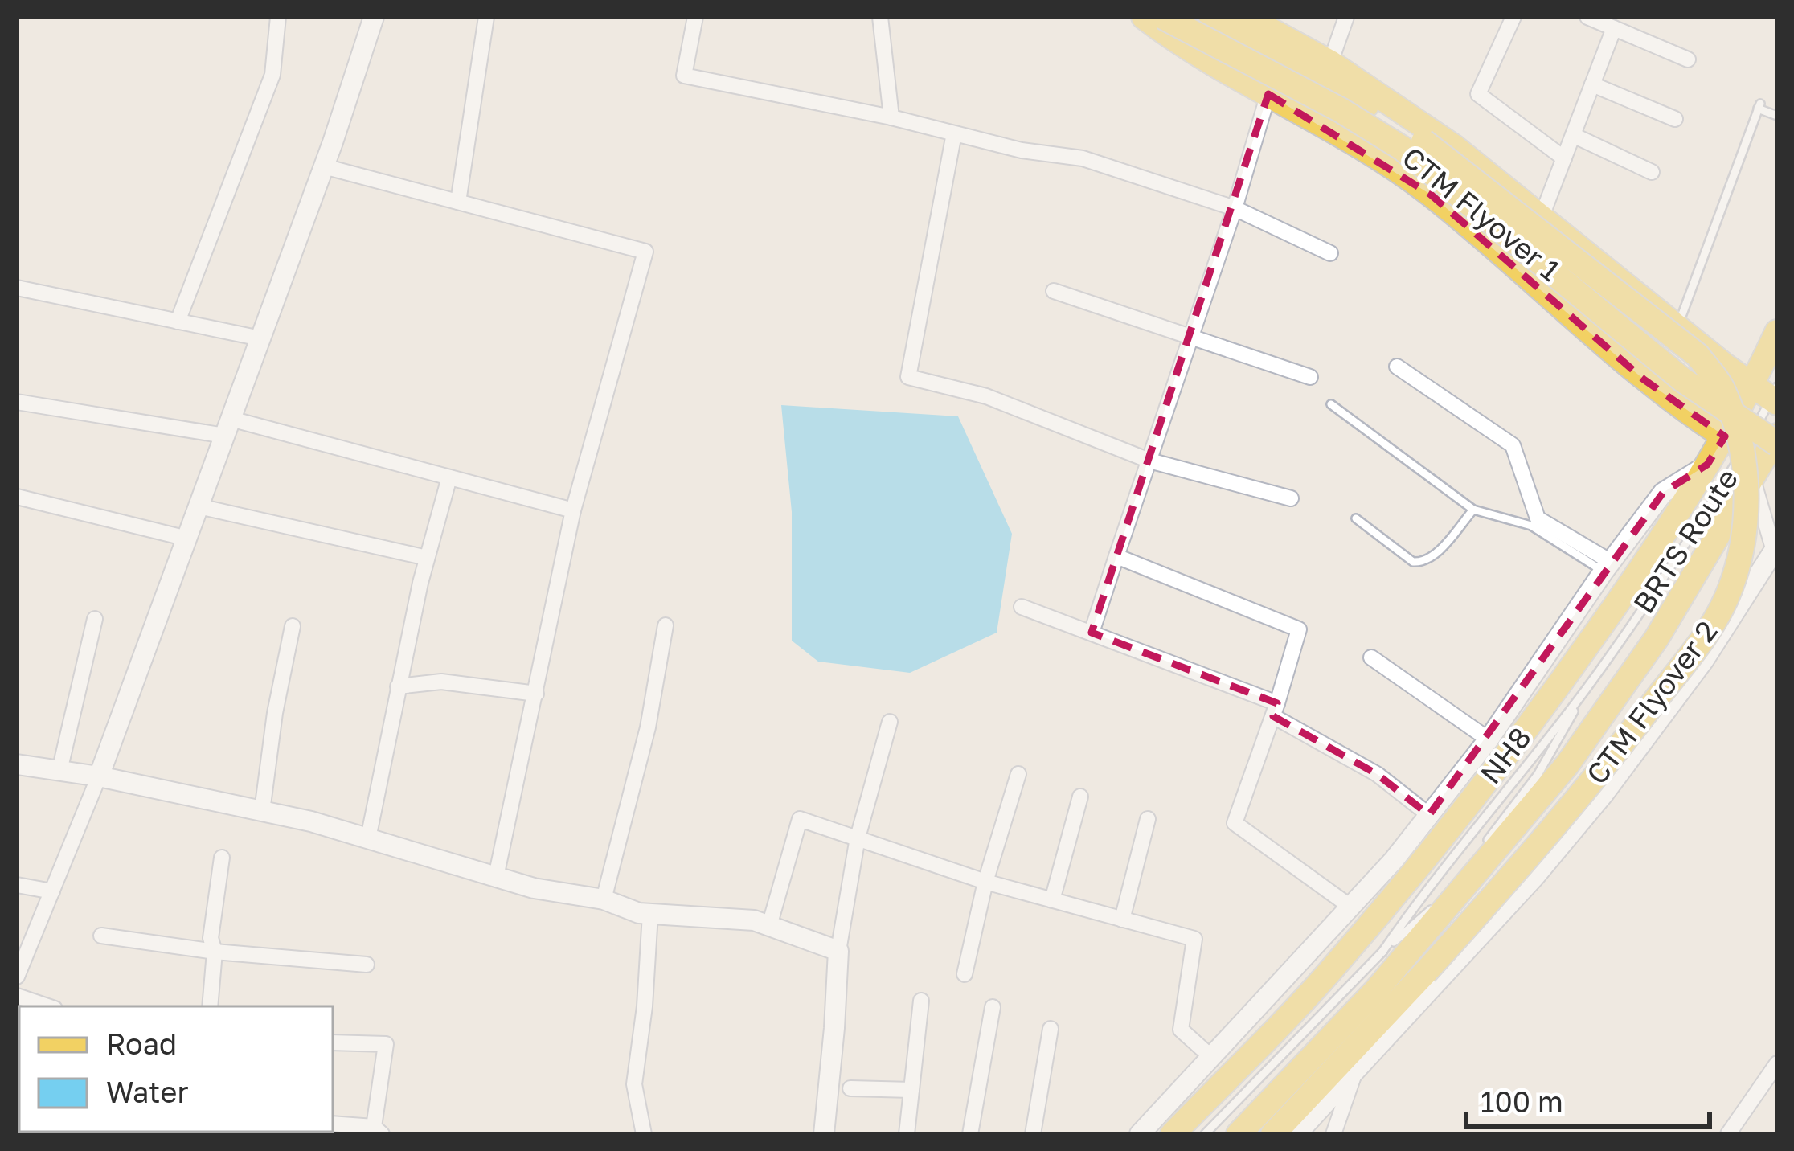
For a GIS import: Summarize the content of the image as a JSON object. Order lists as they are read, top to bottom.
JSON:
{
  "streets": {
    "main road": ["CTM Flyover 1", "CTM Flyover 2", "NH8"],
    "lane": ["BRTS Route"]
  },
  "crossings": [
    ["CTM Flyover 1", "BRTS Route"],
    ["CTM Flyover 1", "NH8"],
    ["BRTS Route", "NH8"]
  ],
  "legend": ["Road", "Water"],
  "scale_bar": "100 m"
}
